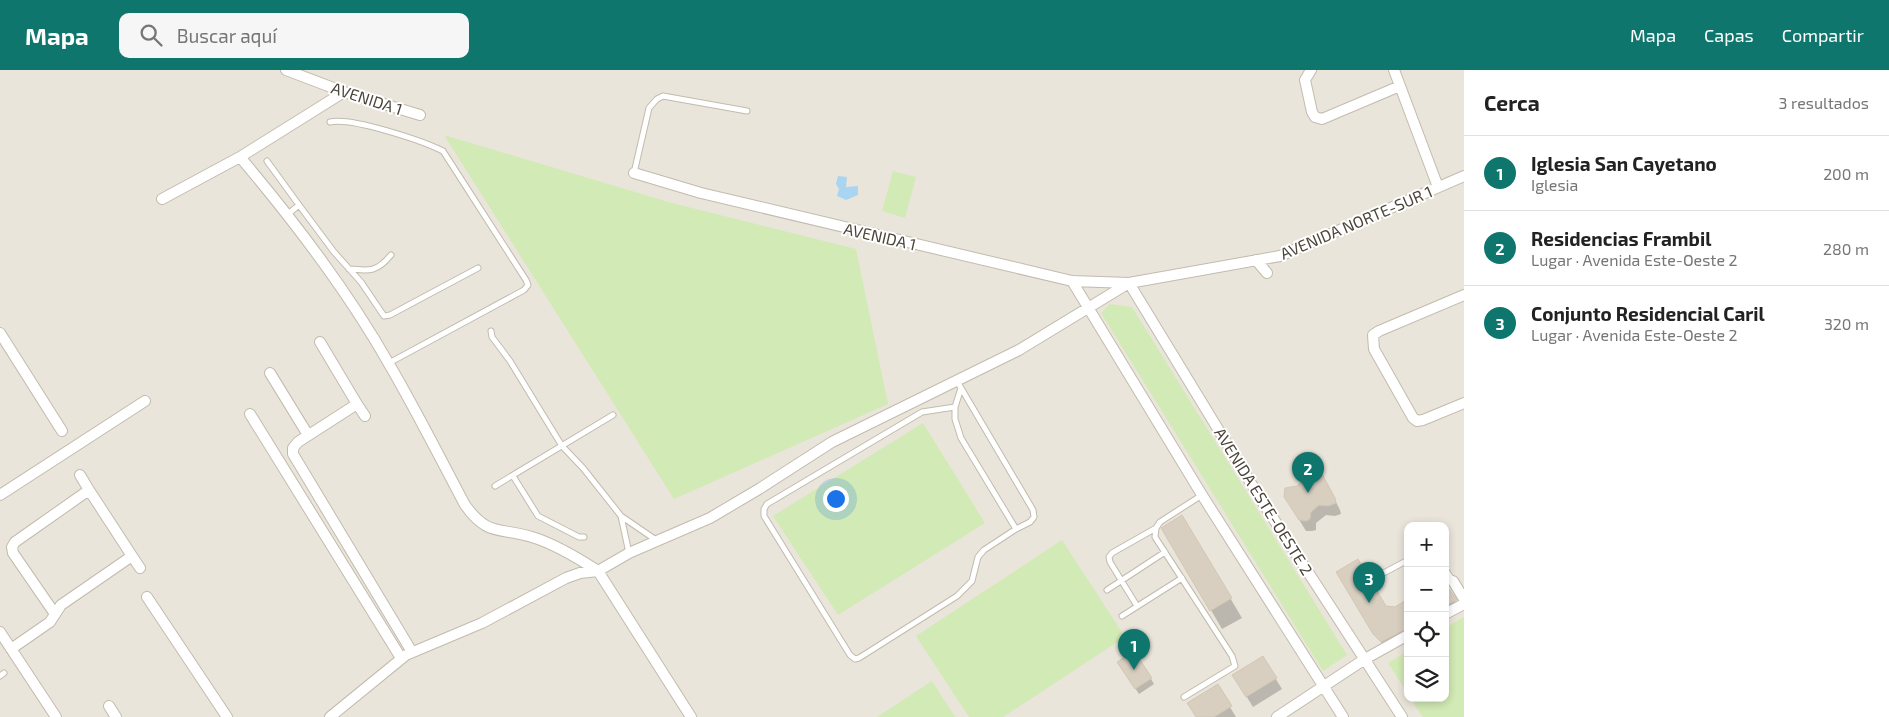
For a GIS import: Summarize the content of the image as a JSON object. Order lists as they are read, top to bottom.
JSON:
{
  "streets": {
    "street": ["AVENIDA 1", "AVENIDA NORTE-SUR 1", "AVENIDA ESTE-OESTE 2"]
  },
  "crossings": [
    ["AVENIDA 1", "AVENIDA NORTE-SUR 1"],
    ["AVENIDA 1", "AVENIDA ESTE-OESTE 2"],
    ["AVENIDA NORTE-SUR 1", "AVENIDA ESTE-OESTE 2"]
  ],
  "page": {
    "header": "Mapa",
    "search": "Buscar aquí",
    "nav": ["Mapa", "Capas", "Compartir"],
    "heading": ["Cerca", "3 resultados"],
    "list": [
      {
        "mark": "1",
        "name": "Iglesia San Cayetano",
        "note": "Iglesia",
        "value": "200 m"
      },
      {
        "mark": "2",
        "name": "Residencias Frambil",
        "note": "Lugar · Avenida Este-Oeste 2",
        "value": "280 m"
      },
      {
        "mark": "3",
        "name": "Conjunto Residencial Caril",
        "note": "Lugar · Avenida Este-Oeste 2",
        "value": "320 m"
      }
    ],
    "pins": ["2", "3", "1"],
    "map_buttons": ["+", "−"]
  }
}
